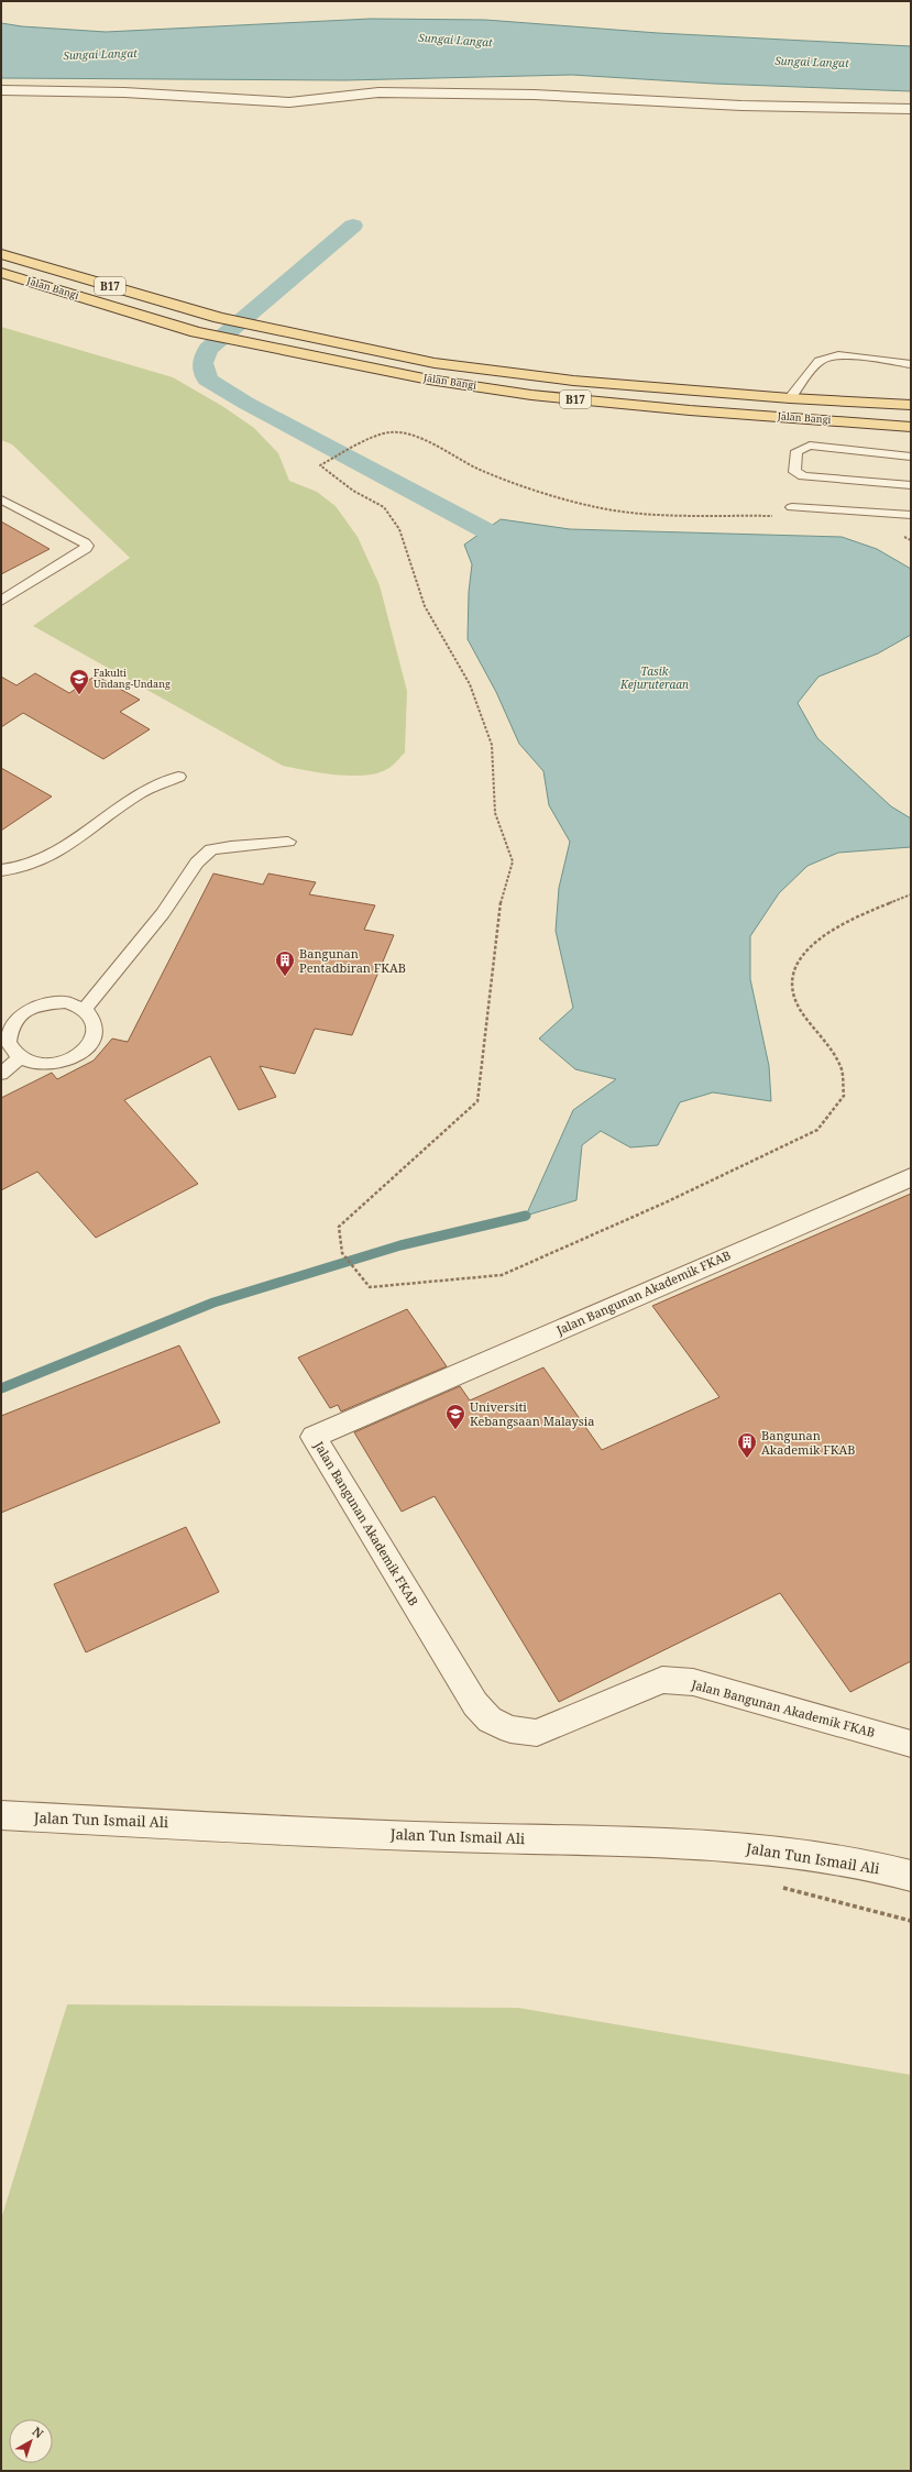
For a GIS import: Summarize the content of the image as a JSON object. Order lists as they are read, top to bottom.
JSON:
{
  "streets": {
    "main road": ["B17", "Jalan Bangi"],
    "street": ["Jalan Bangunan Akademik FKAB", "Jalan Tun Ismail Ali"]
  },
  "water": ["Sungai Langat", "Tasik Kejuruteraan"],
  "places": {
    "school or university": ["Fakulti Undang-Undang", "Universiti Kebangsaan Malaysia"],
    "building": ["Bangunan Pentadbiran FKAB", "Bangunan Akademik FKAB"]
  },
  "north": "top right"
}
